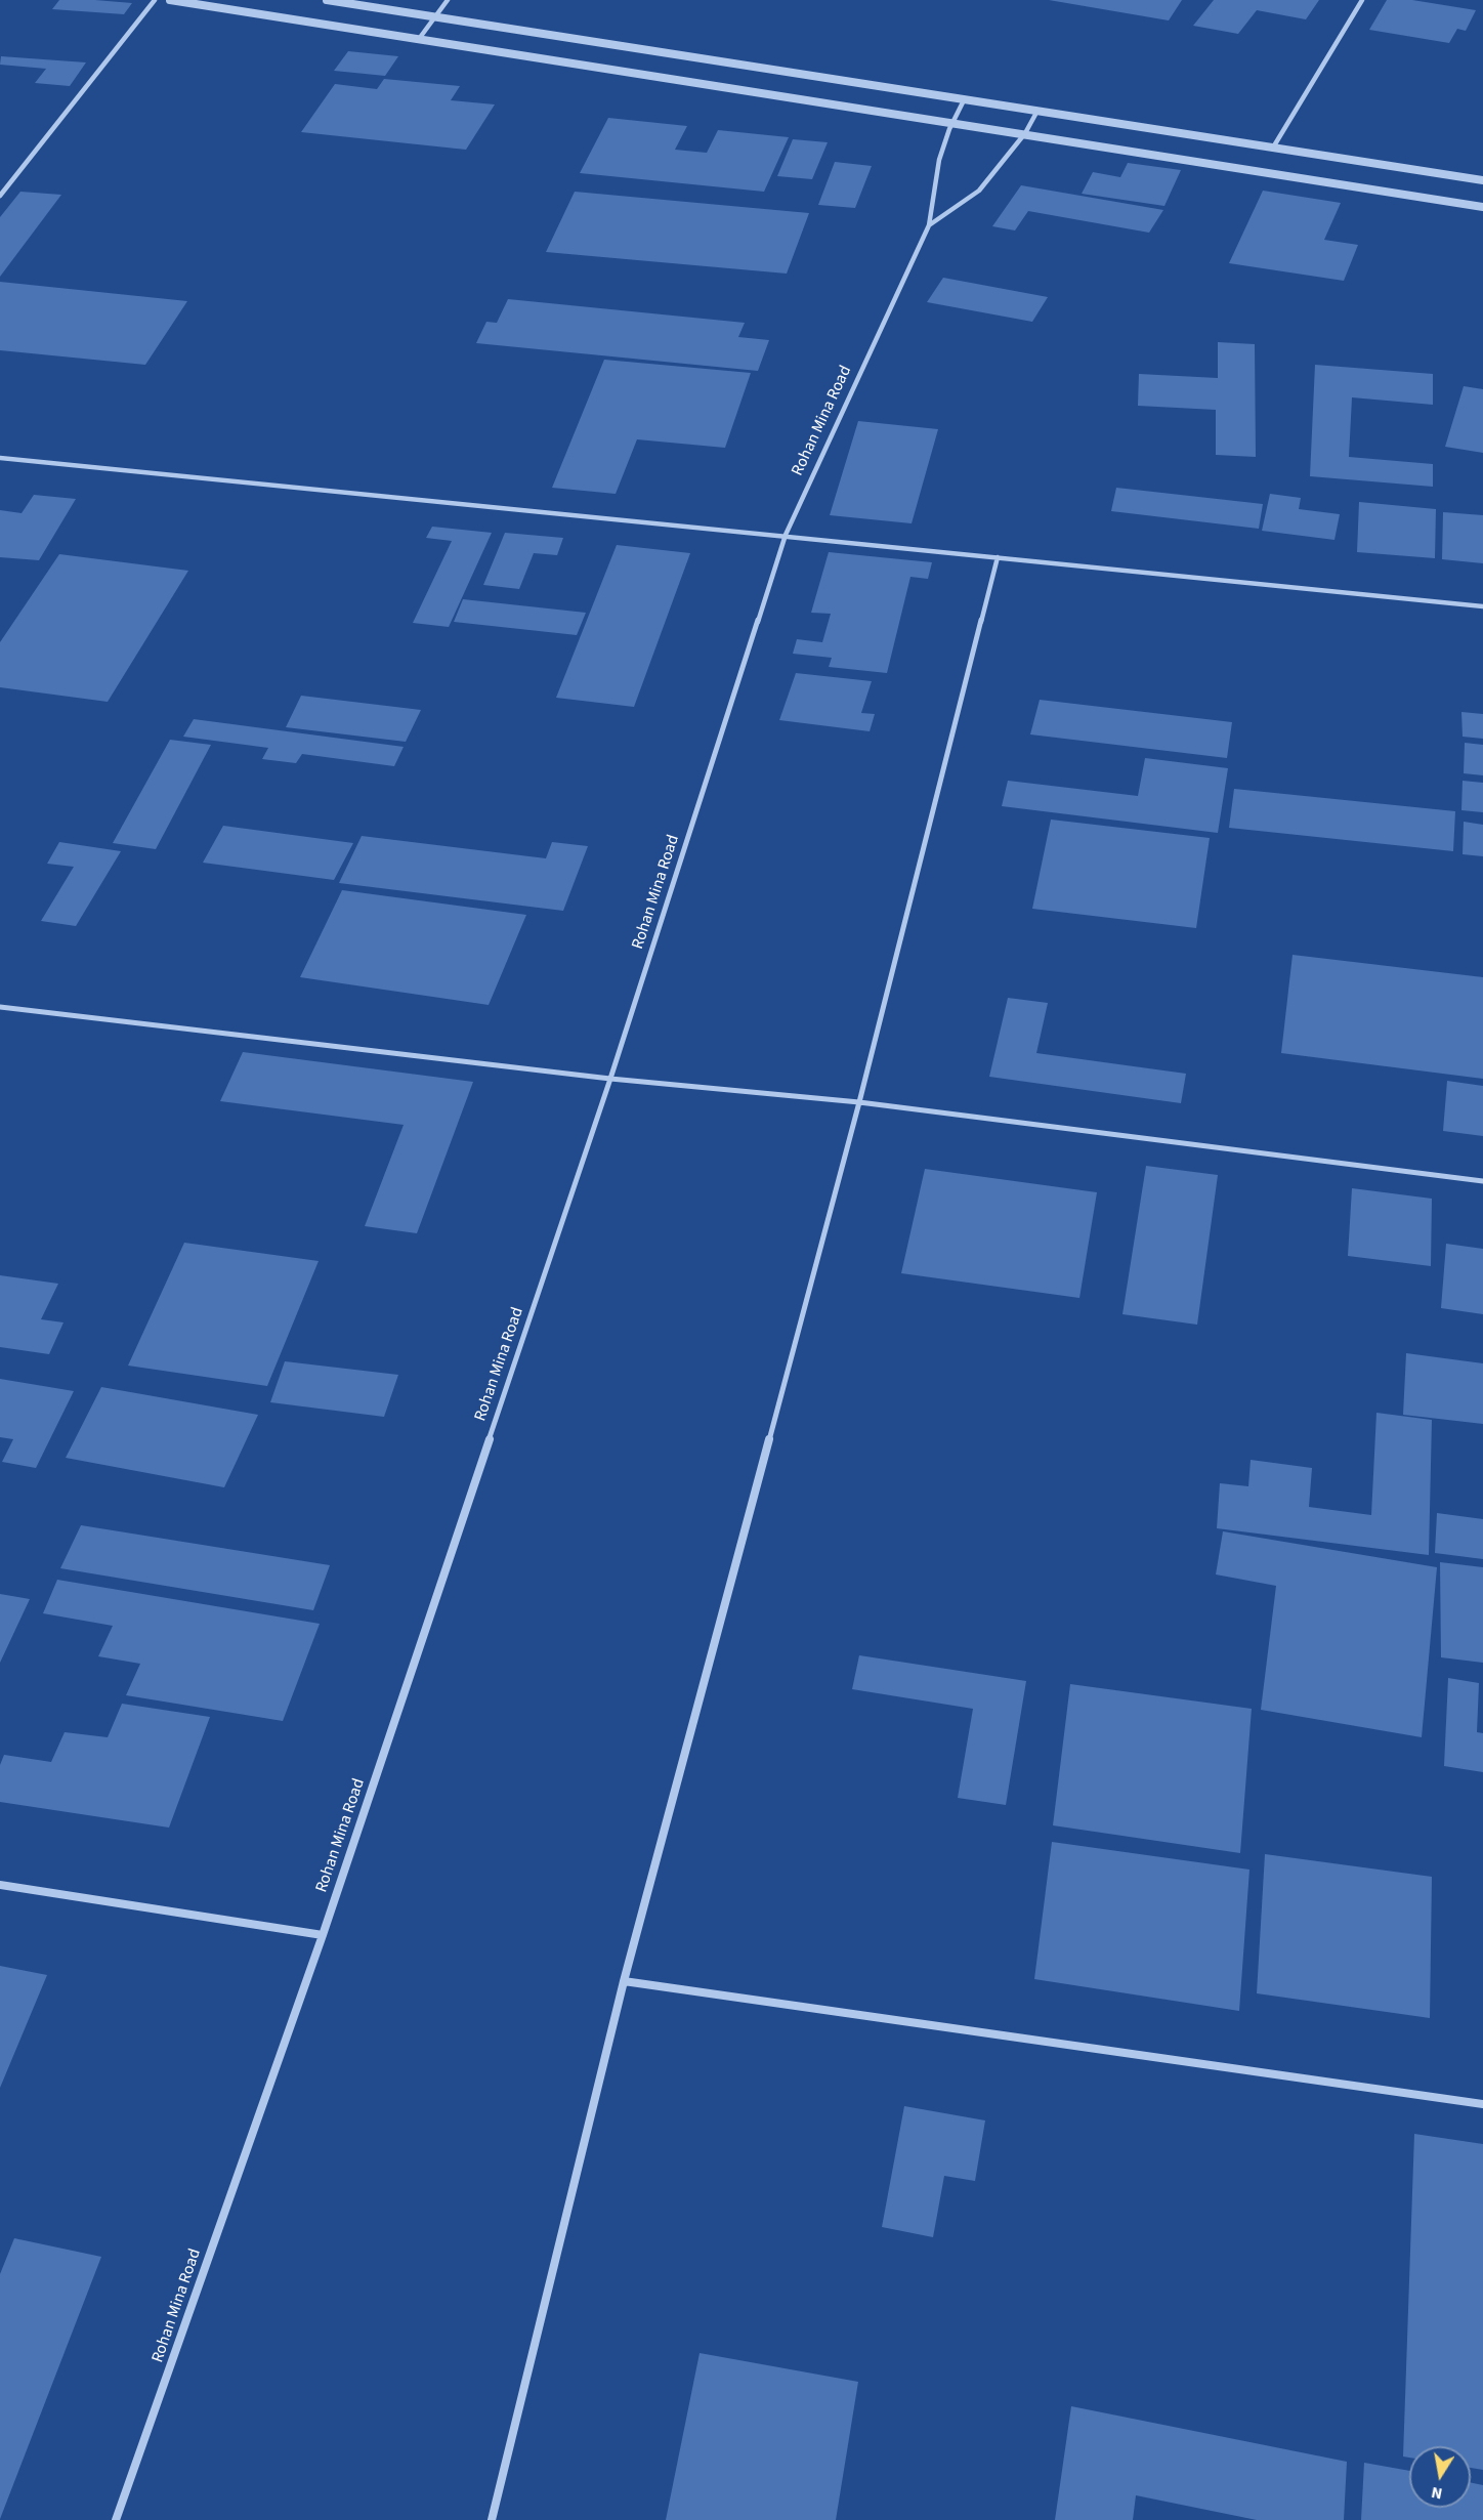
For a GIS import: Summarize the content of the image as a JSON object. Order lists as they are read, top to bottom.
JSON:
{
  "streets": {
    "street": ["Rohan Mina Road"]
  },
  "north": "bottom"
}
